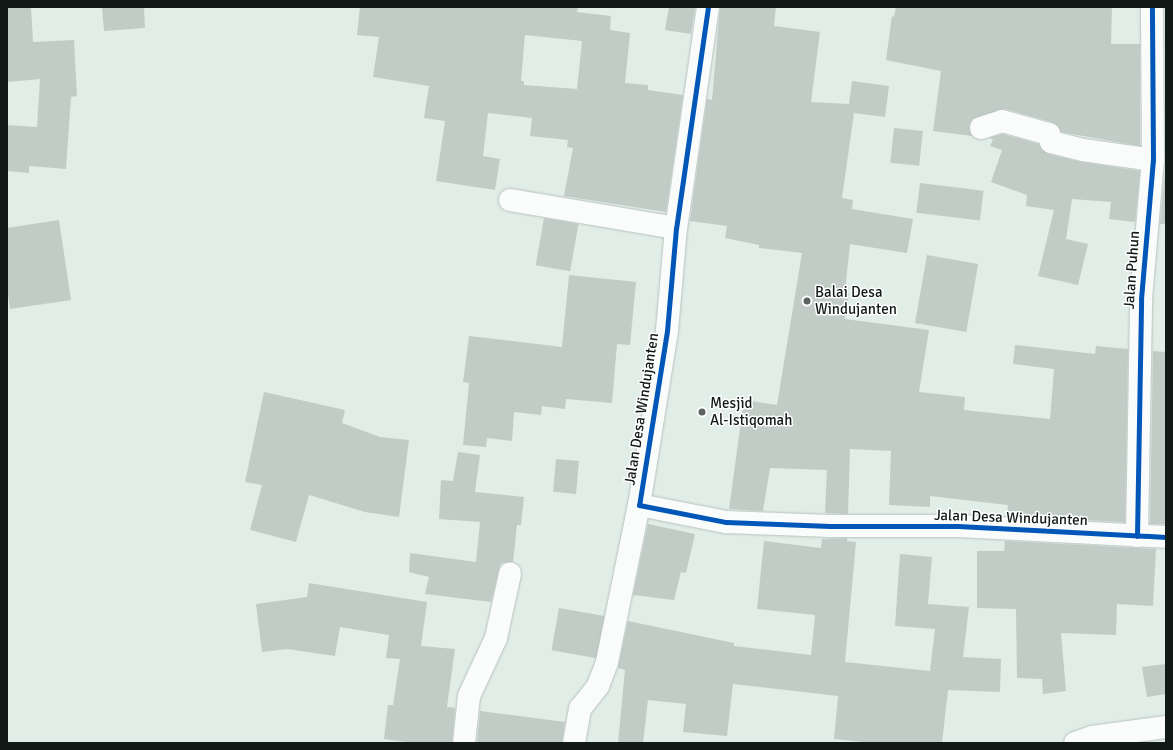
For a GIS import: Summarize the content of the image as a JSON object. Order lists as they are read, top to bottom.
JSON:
{
  "streets": {
    "street": ["Jalan Puhun", "Jalan Desa Windujanten"]
  },
  "crossings": [
    ["Jalan Puhun", "Jalan Desa Windujanten"]
  ],
  "places": ["Balai Desa Windujanten", "Mesjid Al-Istiqomah"]
}
